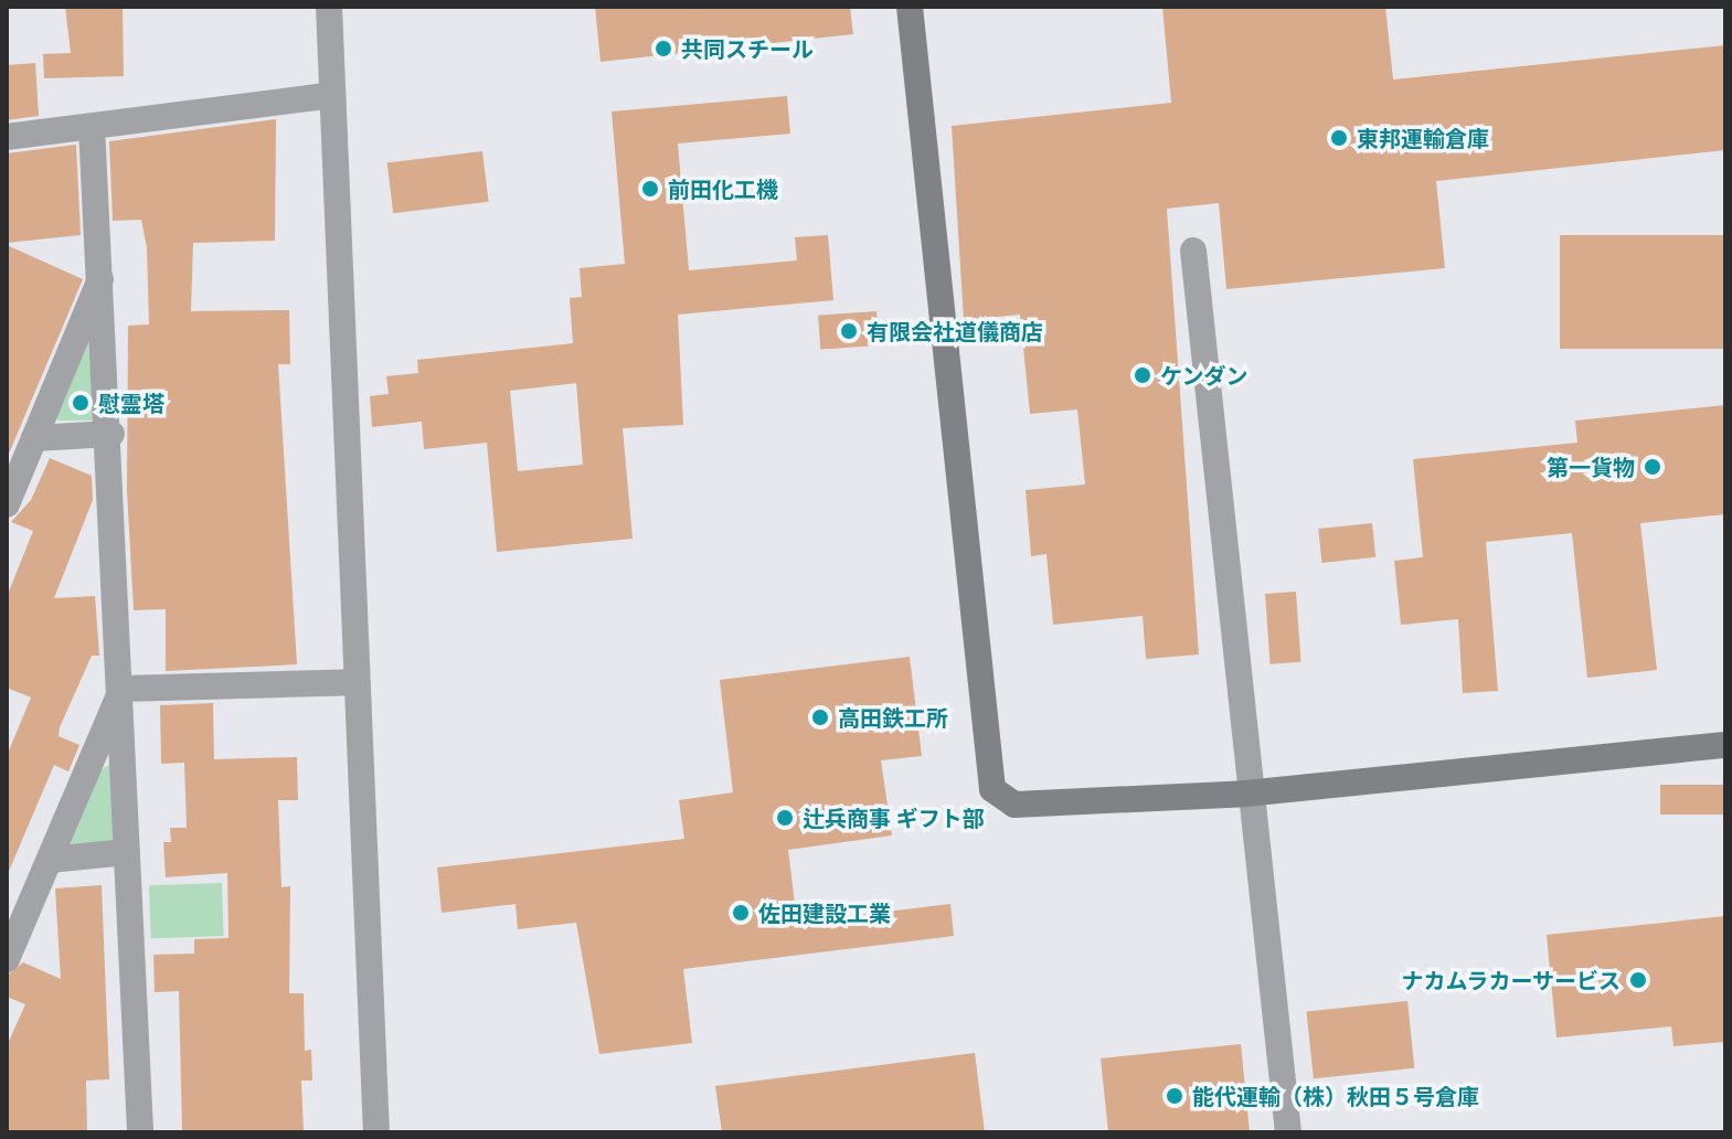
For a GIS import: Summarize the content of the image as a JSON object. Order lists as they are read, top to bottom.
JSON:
{
  "places": [
    "共同スチール",
    "東邦運輸倉庫",
    "前田化工機",
    "有限会社道儀商店",
    "ケンダン",
    "慰霊塔",
    "第一貨物",
    "高田鉄工所",
    "辻兵商事 ギフト部",
    "佐田建設工業",
    "ナカムラカーサービス",
    "能代運輸（株）秋田５号倉庫"
  ]
}
